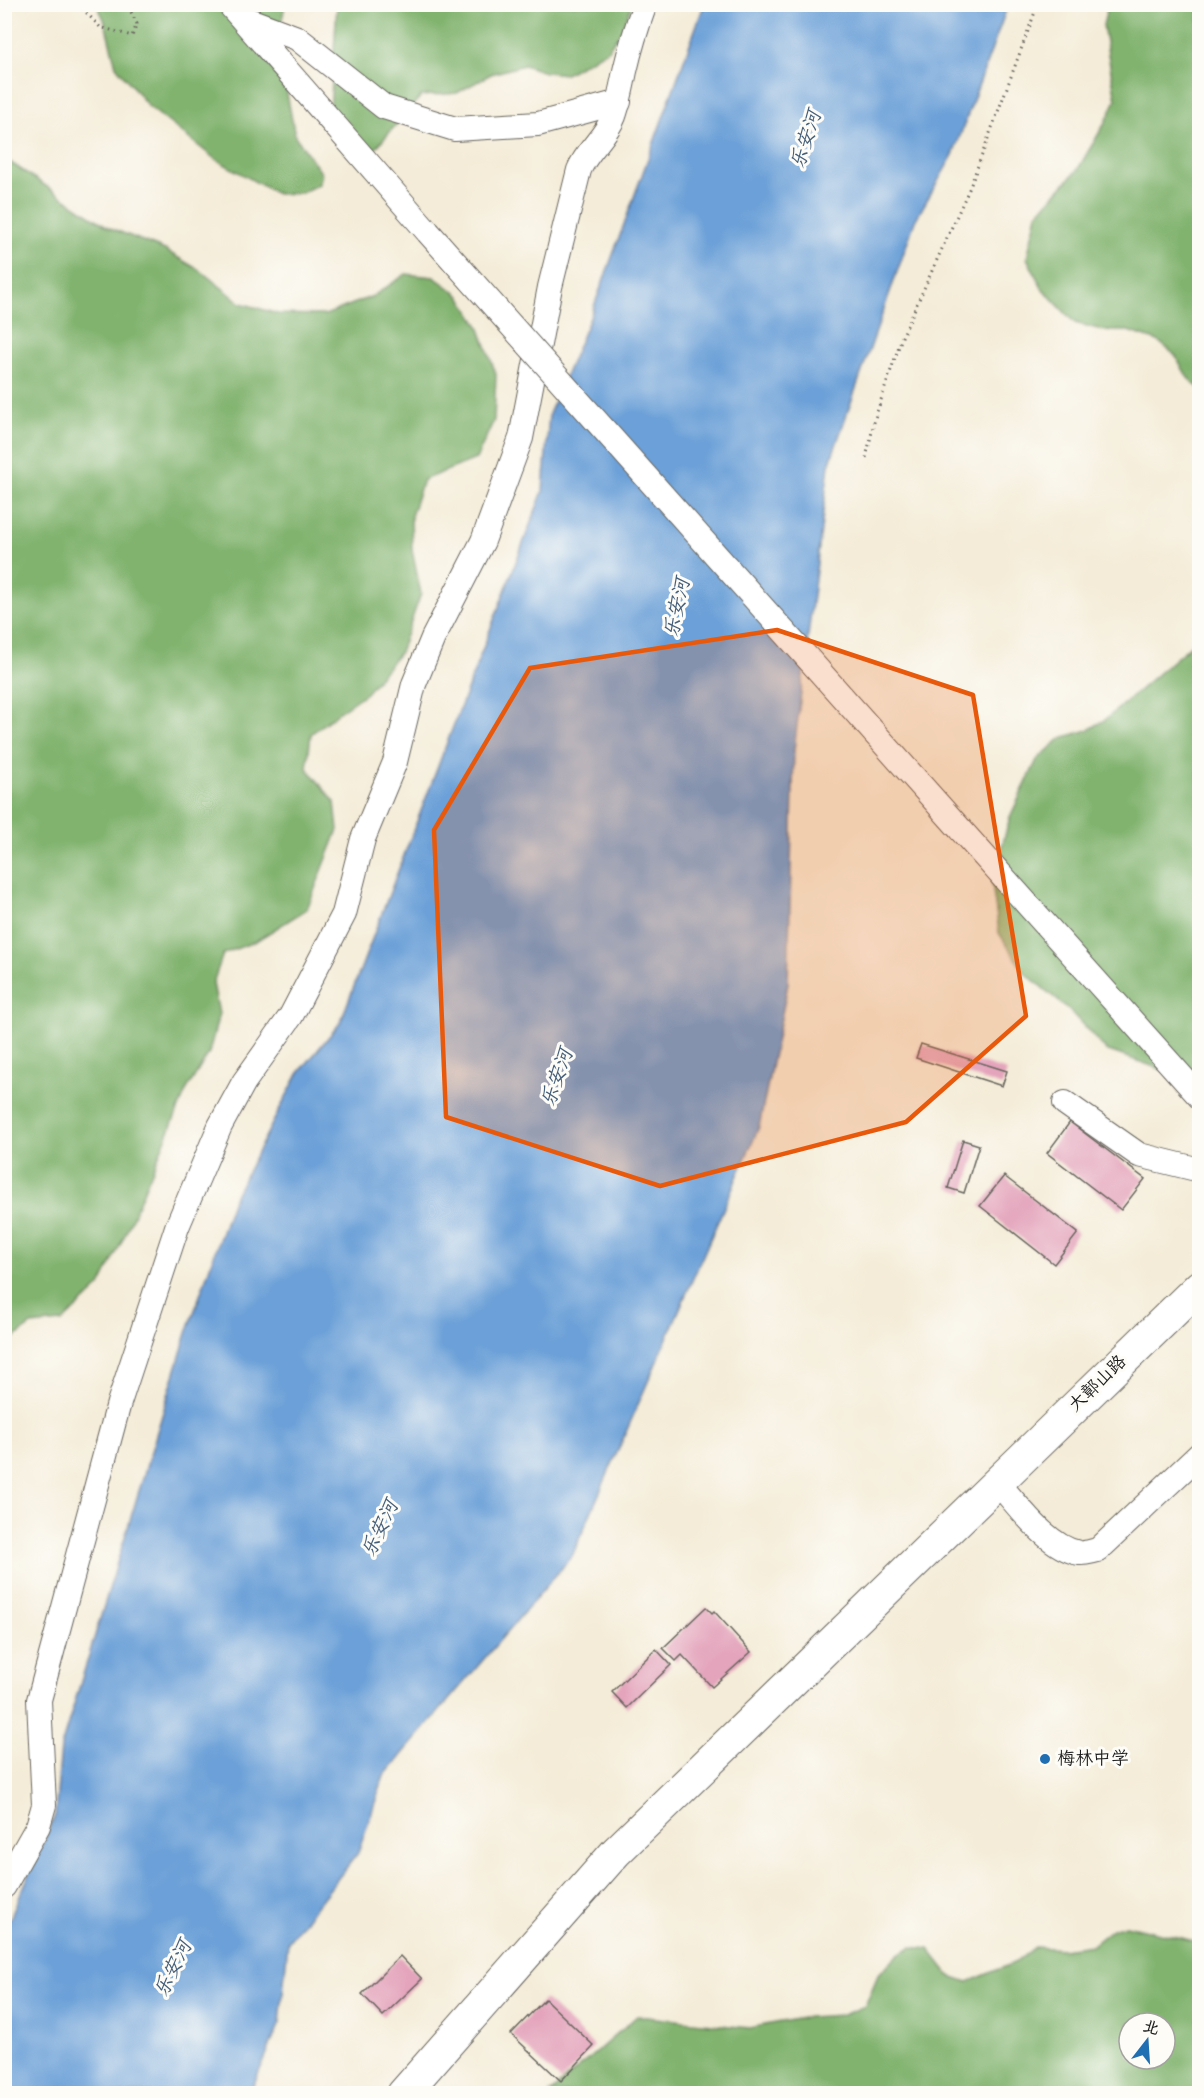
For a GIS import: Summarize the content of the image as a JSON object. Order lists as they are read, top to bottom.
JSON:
{
  "streets": {
    "main road": ["大鄣山路"]
  },
  "water": ["乐安河"],
  "places": ["梅林中学"],
  "north": "top"
}
